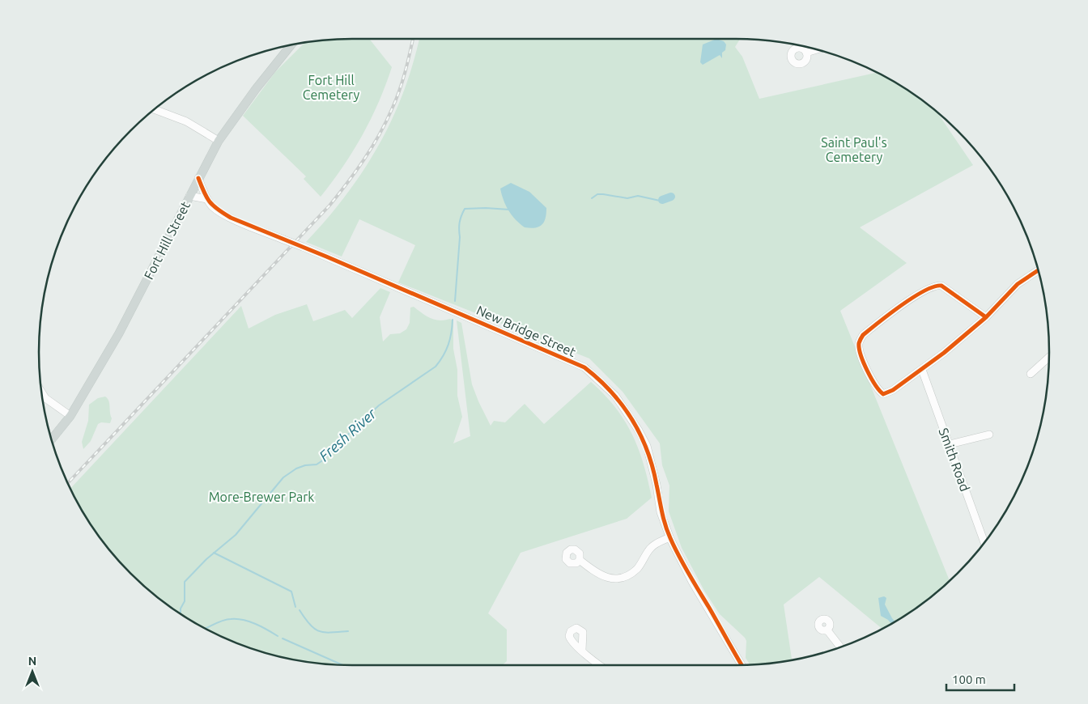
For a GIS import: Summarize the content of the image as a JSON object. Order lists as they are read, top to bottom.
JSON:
{
  "streets": {
    "main road": ["Fort Hill Street"],
    "street": ["New Bridge Street", "Smith Road"]
  },
  "crossings": [
    ["Fort Hill Street", "New Bridge Street"]
  ],
  "water": ["Fresh River"],
  "parks": ["Fort Hill Cemetery", "Saint Paul's Cemetery", "More-Brewer Park"],
  "scale_bar": "100 m",
  "north": "top"
}
